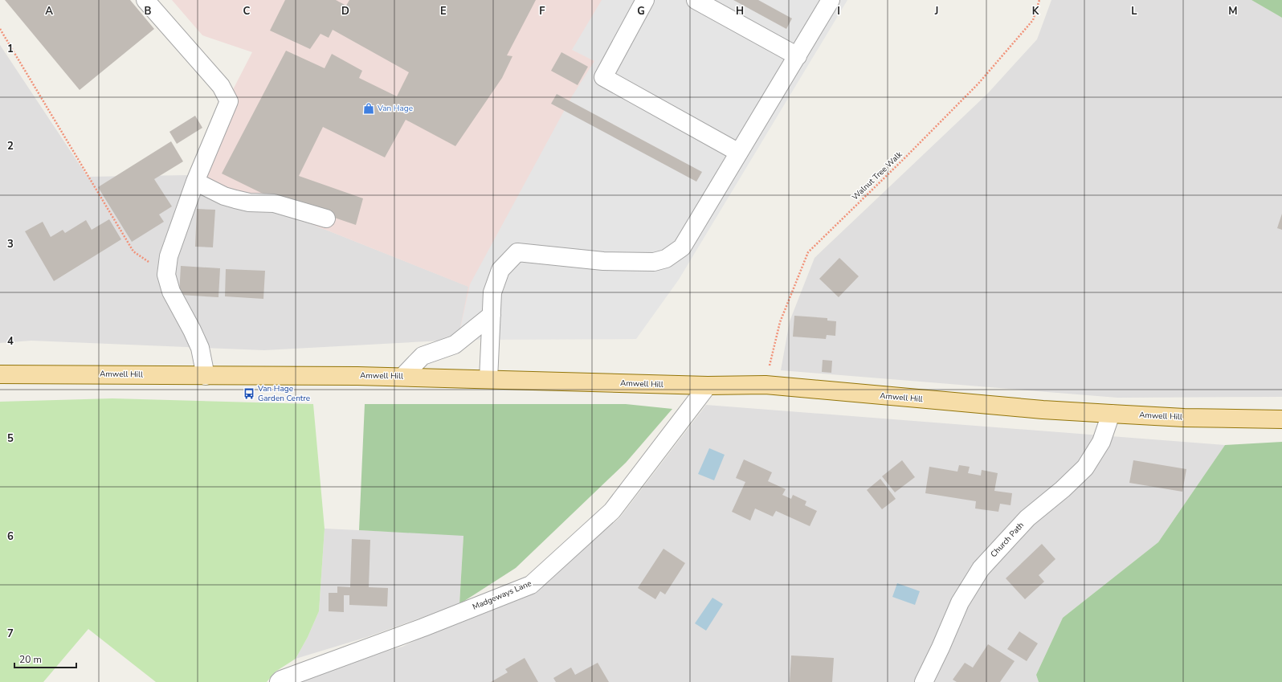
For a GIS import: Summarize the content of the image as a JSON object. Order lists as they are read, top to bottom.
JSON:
{
  "streets": {
    "main road": ["Amwell Hill"],
    "street": ["Church Path", "Madgeways Lane"],
    "path": ["Walnut Tree Walk"]
  },
  "crossings": [
    ["Walnut Tree Walk", "Amwell Hill"],
    ["Amwell Hill", "Church Path"],
    ["Amwell Hill", "Madgeways Lane"]
  ],
  "places": {
    "shop": ["Van Hage"],
    "bus stop": ["Van Hage Garden Centre"]
  },
  "scale_bar": "20 m",
  "grid": {
    "columns": [
      "A",
      "B",
      "C",
      "D",
      "E",
      "F",
      "G",
      "H",
      "I",
      "J",
      "K",
      "L",
      "M"
    ],
    "rows": [
      "1",
      "2",
      "3",
      "4",
      "5",
      "6",
      "7"
    ]
  }
}
